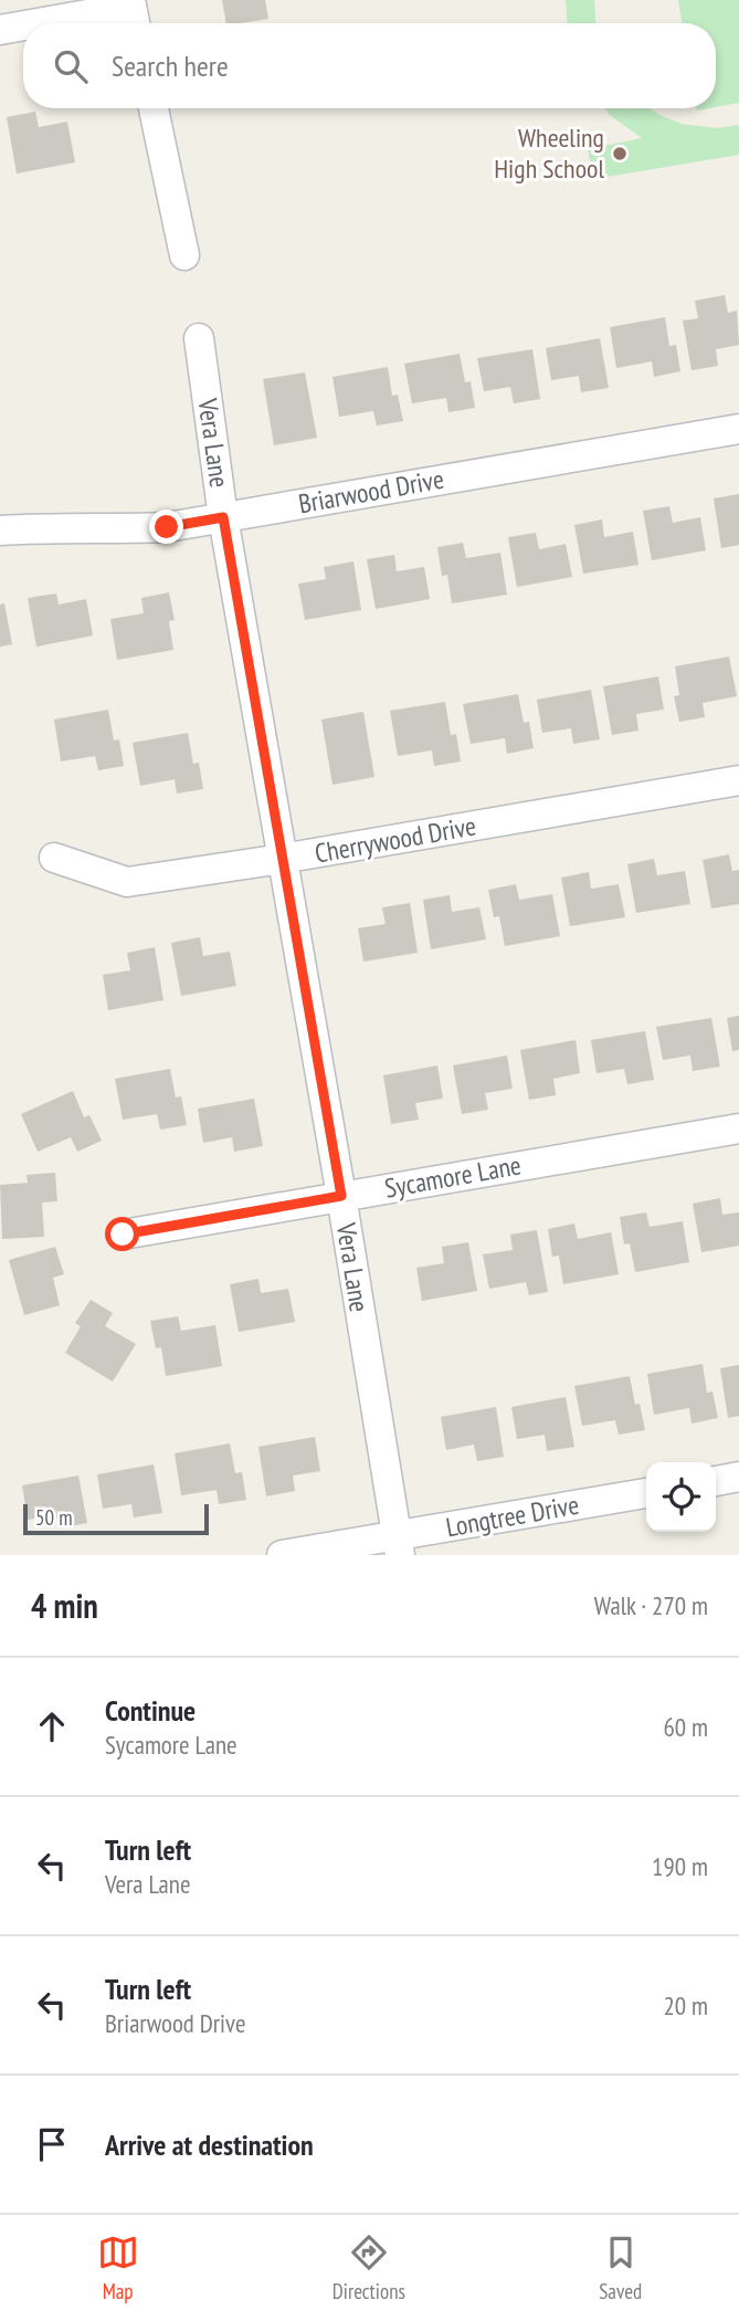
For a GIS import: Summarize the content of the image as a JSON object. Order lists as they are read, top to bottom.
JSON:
{
  "streets": {
    "street": [
      "Vera Lane",
      "Briarwood Drive",
      "Cherrywood Drive",
      "Sycamore Lane",
      "Longtree Drive"
    ]
  },
  "crossings": [
    ["Vera Lane", "Briarwood Drive"],
    ["Vera Lane", "Cherrywood Drive"],
    ["Vera Lane", "Sycamore Lane"],
    ["Vera Lane", "Longtree Drive"]
  ],
  "places": ["Wheeling High School"],
  "scale_bar": "50 m",
  "page": {
    "search": "Search here",
    "scale": "50 m",
    "heading": ["4 min", "Walk · 270 m"],
    "list": [
      ["Continue", "Sycamore Lane", "60 m"],
      ["Turn left", "Vera Lane", "190 m"],
      ["Turn left", "Briarwood Drive", "20 m"],
      "Arrive at destination"
    ],
    "nav": ["Map", "Directions", "Saved"]
  }
}
